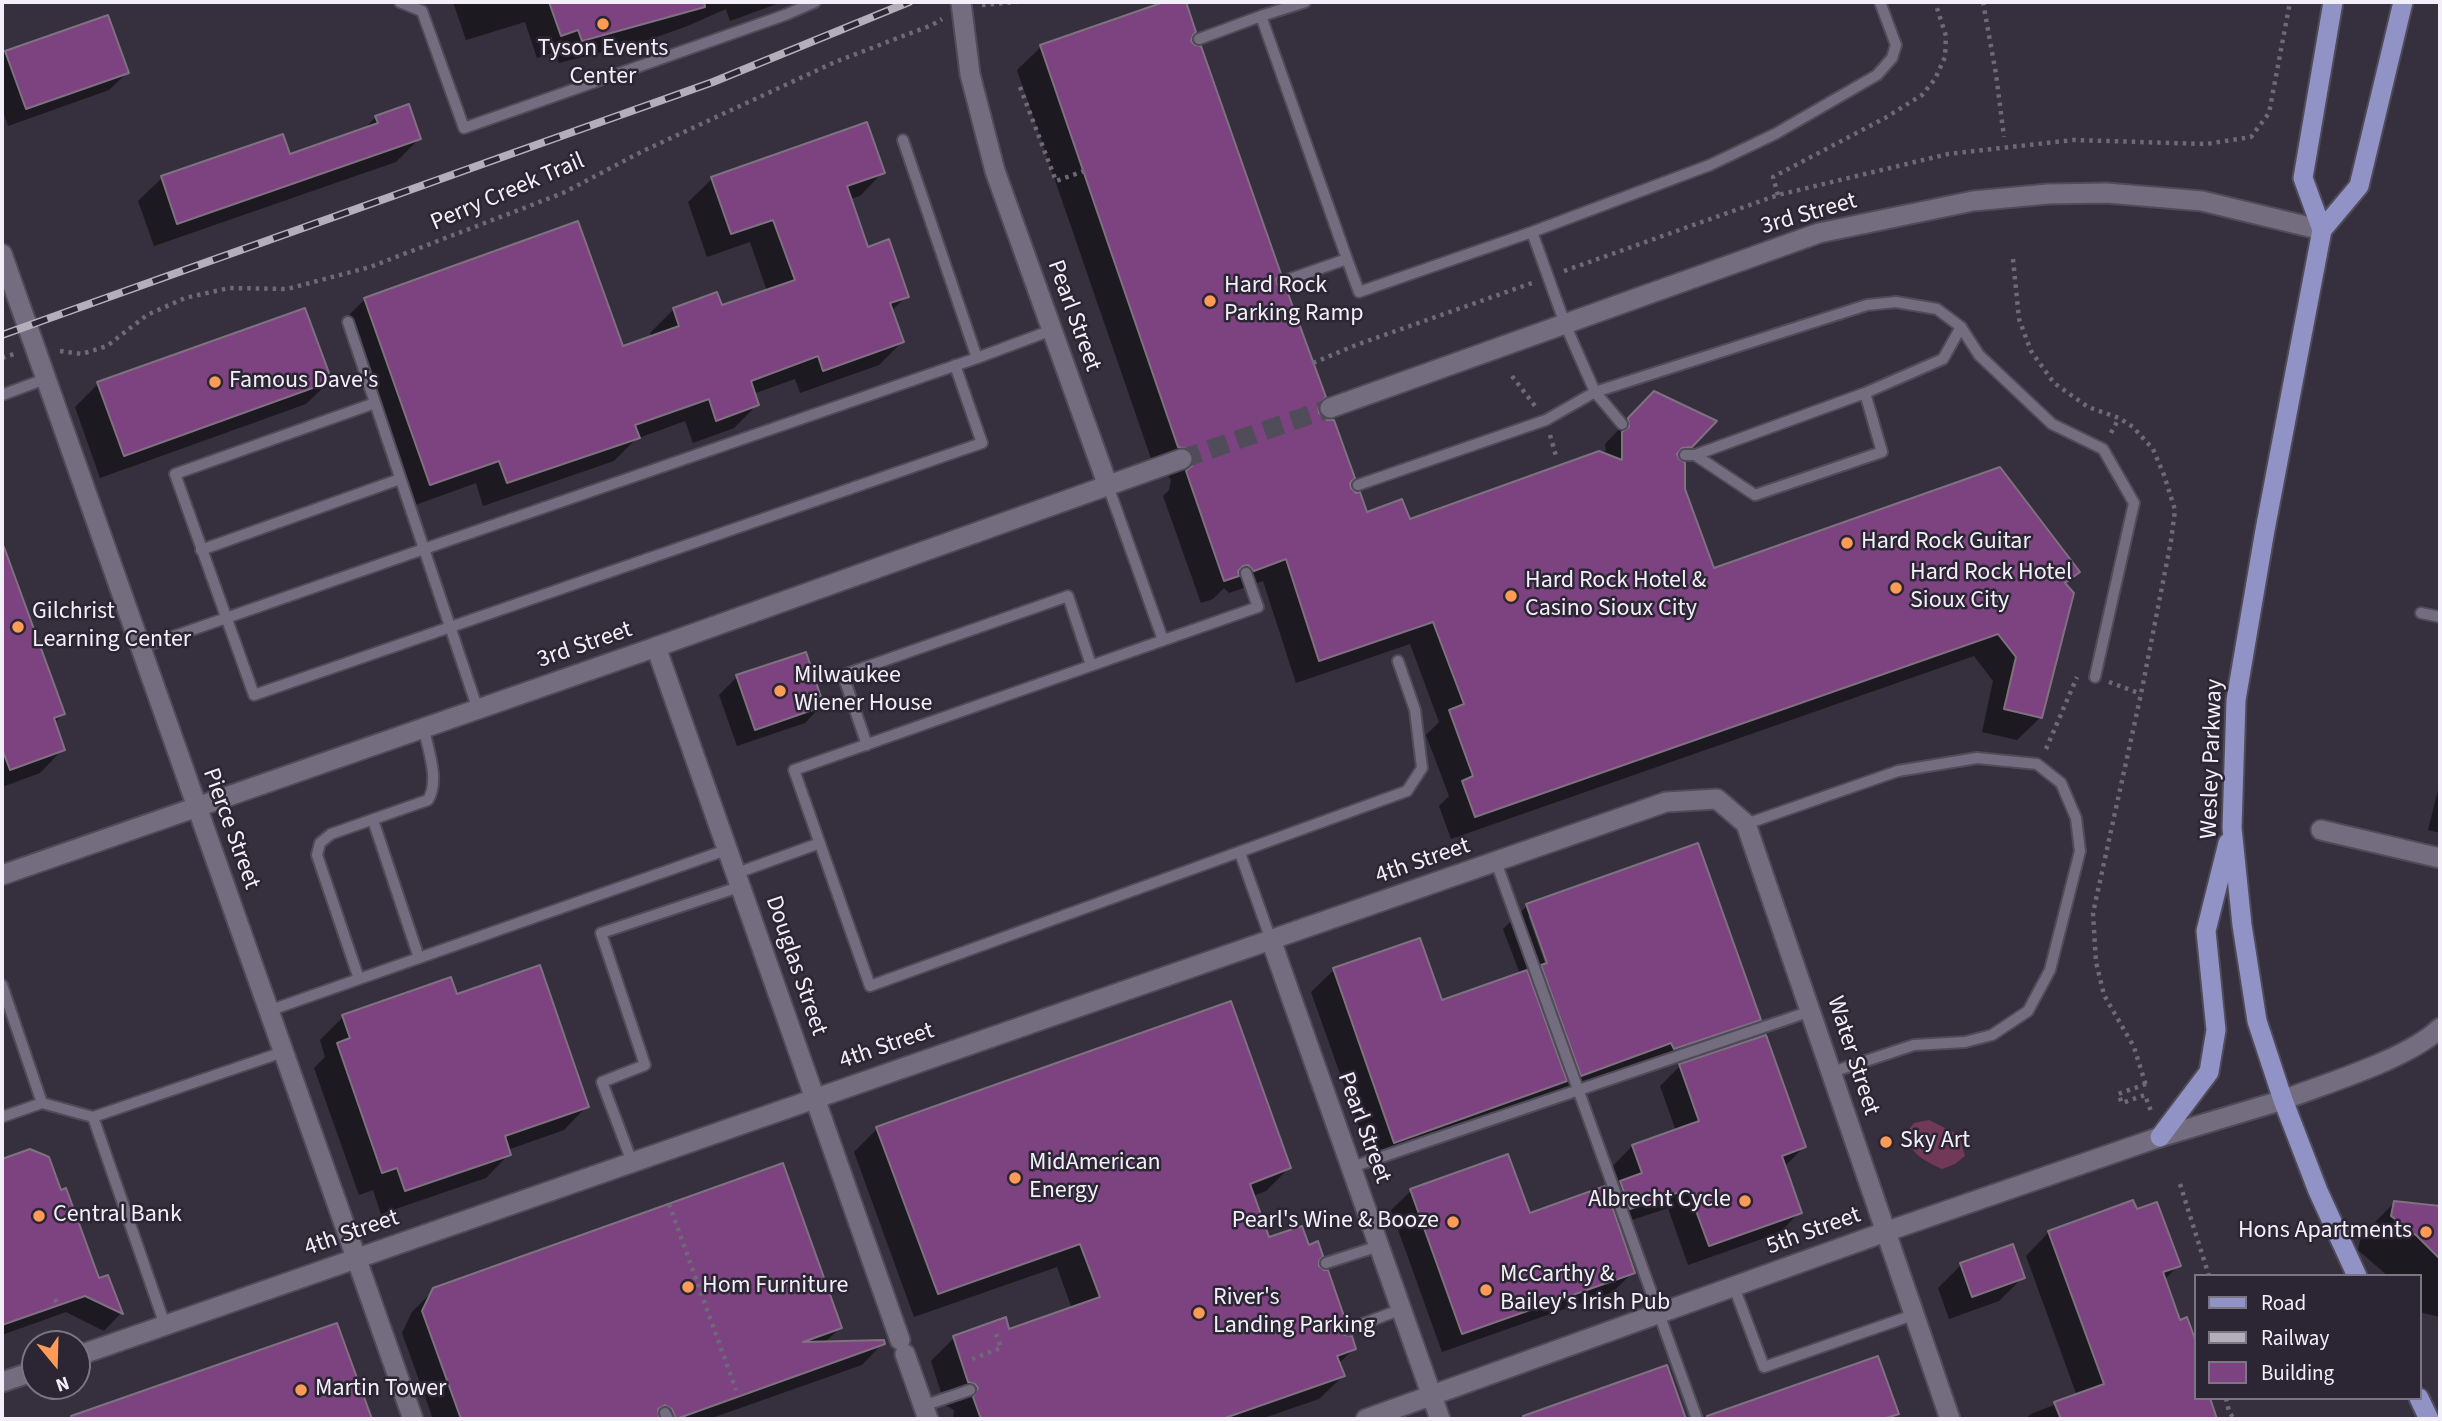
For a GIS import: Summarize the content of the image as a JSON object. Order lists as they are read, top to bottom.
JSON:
{
  "streets": {
    "main road": [
      "3rd Street",
      "Pearl Street",
      "Wesley Parkway",
      "Pierce Street",
      "4th Street",
      "Douglas Street",
      "Water Street",
      "5th Street"
    ],
    "path": ["Perry Creek Trail"]
  },
  "crossings": [
    ["Perry Creek Trail", "Pearl Street"],
    ["Perry Creek Trail", "Pierce Street"],
    ["3rd Street", "Pearl Street"],
    ["3rd Street", "Wesley Parkway"],
    ["3rd Street", "Pierce Street"],
    ["3rd Street", "Douglas Street"],
    ["Pearl Street", "4th Street"],
    ["Pearl Street", "5th Street"],
    ["Wesley Parkway", "5th Street"],
    ["Pierce Street", "4th Street"],
    ["4th Street", "Douglas Street"],
    ["4th Street", "Water Street"],
    ["Water Street", "5th Street"]
  ],
  "places": [
    "Tyson Events Center",
    "Hard Rock Parking Ramp",
    "Famous Dave's",
    "Hard Rock Guitar",
    "Hard Rock Hotel Sioux City",
    "Hard Rock Hotel & Casino Sioux City",
    "Gilchrist Learning Center",
    "Milwaukee Wiener House",
    "Sky Art",
    "MidAmerican Energy",
    "Albrecht Cycle",
    "Central Bank",
    "Pearl's Wine & Booze",
    "Hons Apartments",
    "Hom Furniture",
    "McCarthy & Bailey's Irish Pub",
    "River's Landing Parking",
    "Martin Tower"
  ],
  "legend": ["Road", "Railway", "Building"],
  "north": "bottom"
}
